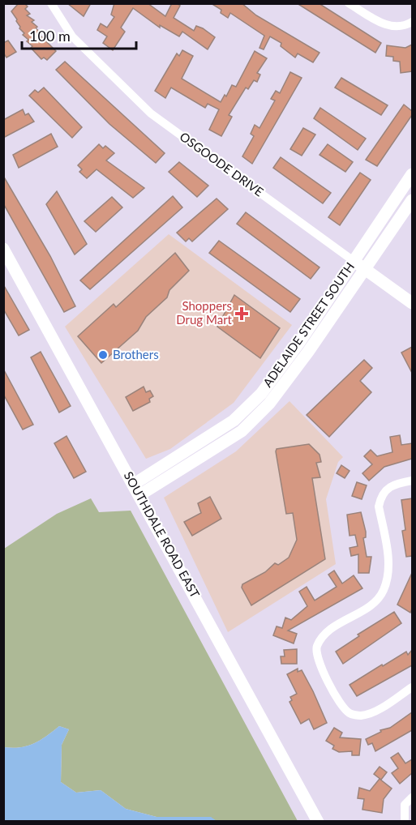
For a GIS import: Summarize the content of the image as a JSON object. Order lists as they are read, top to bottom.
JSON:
{
  "streets": {
    "street": ["OSGOODE DRIVE", "ADELAIDE STREET SOUTH", "SOUTHDALE ROAD EAST"]
  },
  "crossings": [
    ["OSGOODE DRIVE", "ADELAIDE STREET SOUTH"],
    ["ADELAIDE STREET SOUTH", "SOUTHDALE ROAD EAST"]
  ],
  "places": {
    "health": ["Shoppers Drug Mart"],
    "other": ["Brothers"]
  },
  "scale_bar": "100 m"
}
